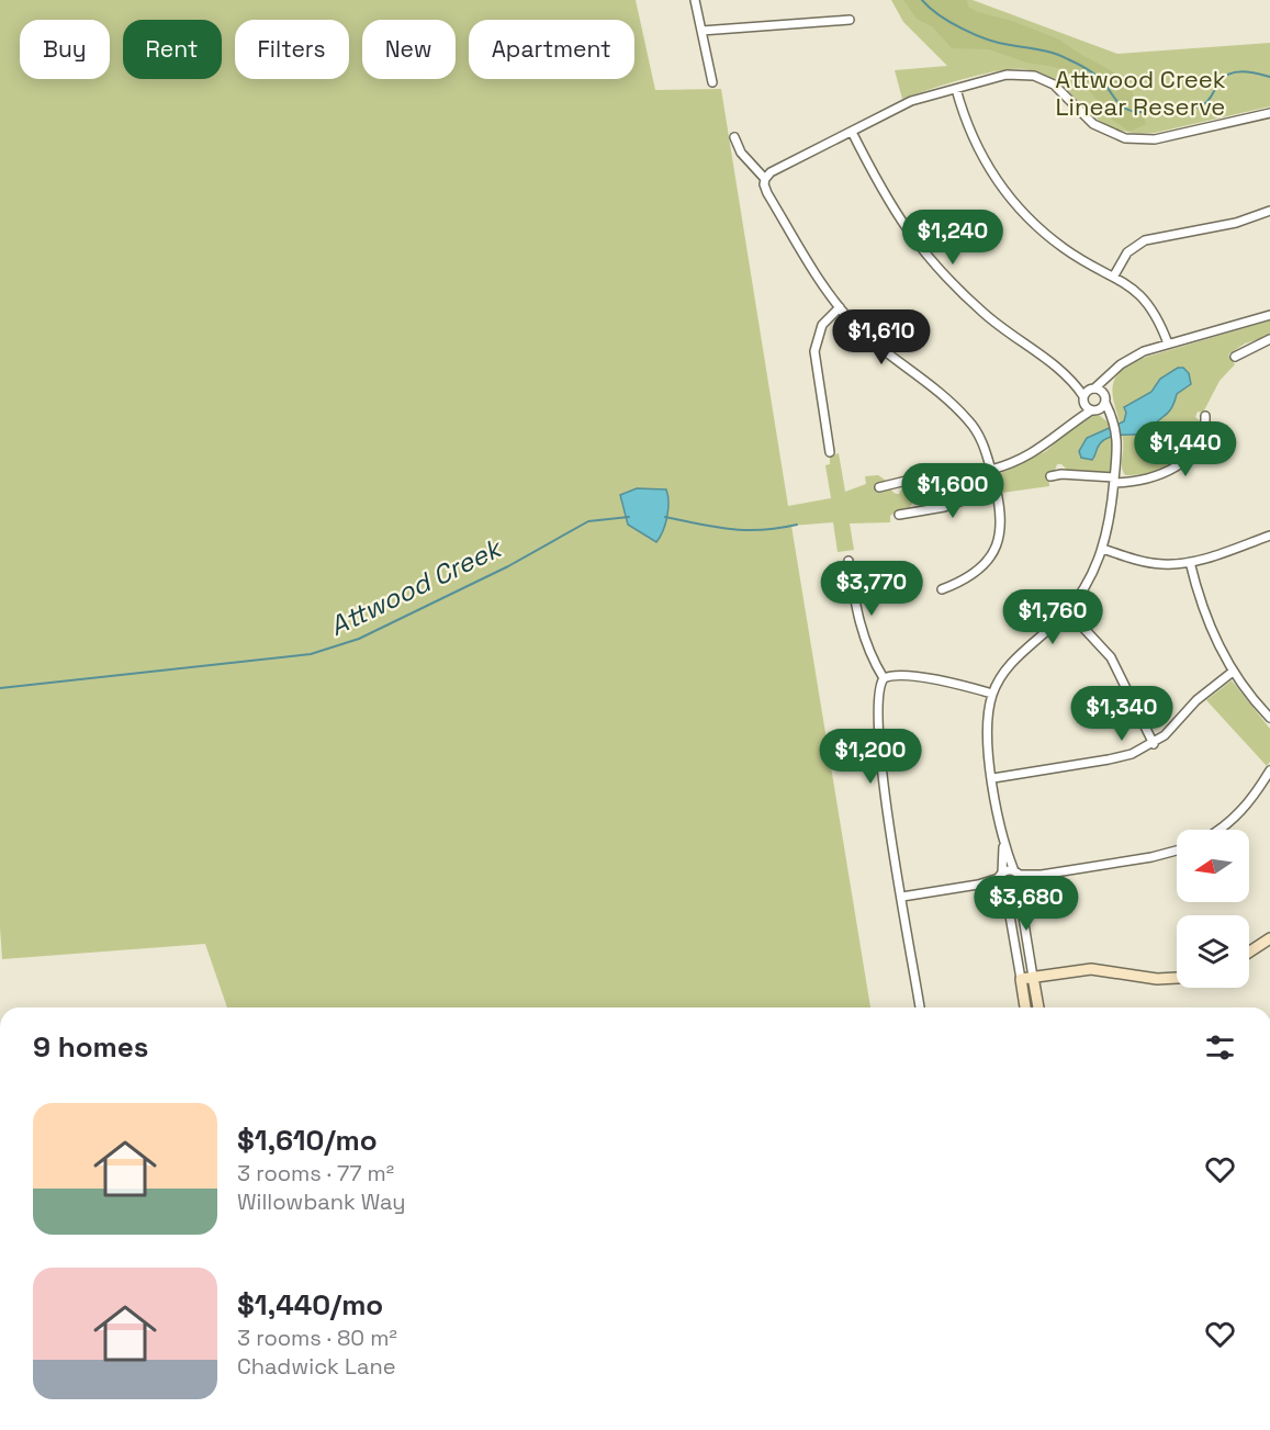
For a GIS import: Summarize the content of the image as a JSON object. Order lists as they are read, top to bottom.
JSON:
{
  "water": ["Attwood Creek"],
  "parks": ["Attwood Creek Linear Reserve"],
  "north": "left",
  "page": {
    "chip": [
      "Buy",
      "Rent",
      "Filters",
      "New",
      "Apartment"
    ],
    "price": [
      "$1,240",
      "$1,610",
      "$1,440",
      "$1,600",
      "$3,770",
      "$1,760",
      "$1,340",
      "$1,200",
      "$3,680"
    ],
    "heading": "9 homes",
    "list": [
      {
        "name": "$1,610/mo",
        "note": "3 rooms · 77 m² · Willowbank Way"
      },
      {
        "name": "$1,440/mo",
        "note": "3 rooms · 80 m² · Chadwick Lane"
      }
    ]
  }
}
